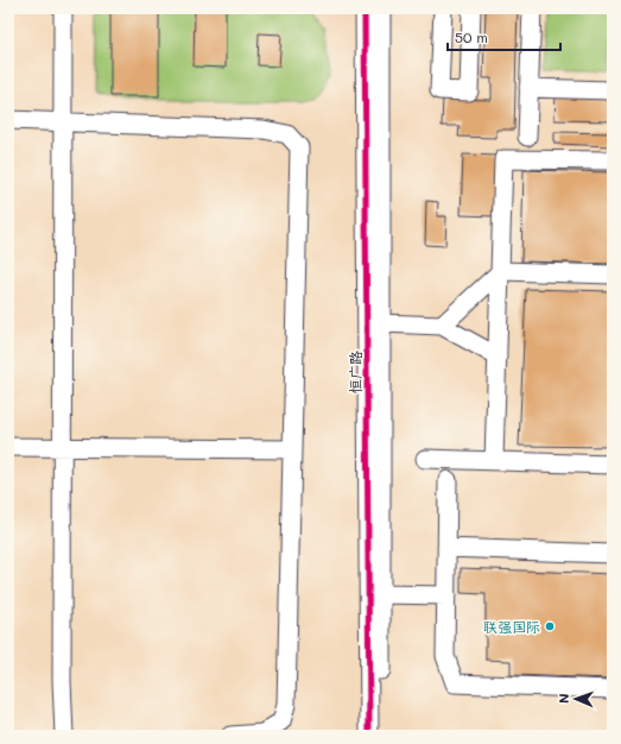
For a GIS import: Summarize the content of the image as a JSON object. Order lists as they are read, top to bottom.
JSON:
{
  "streets": {
    "street": ["恒广路"]
  },
  "places": ["联强国际"],
  "scale_bar": "50 m",
  "north": "left"
}
